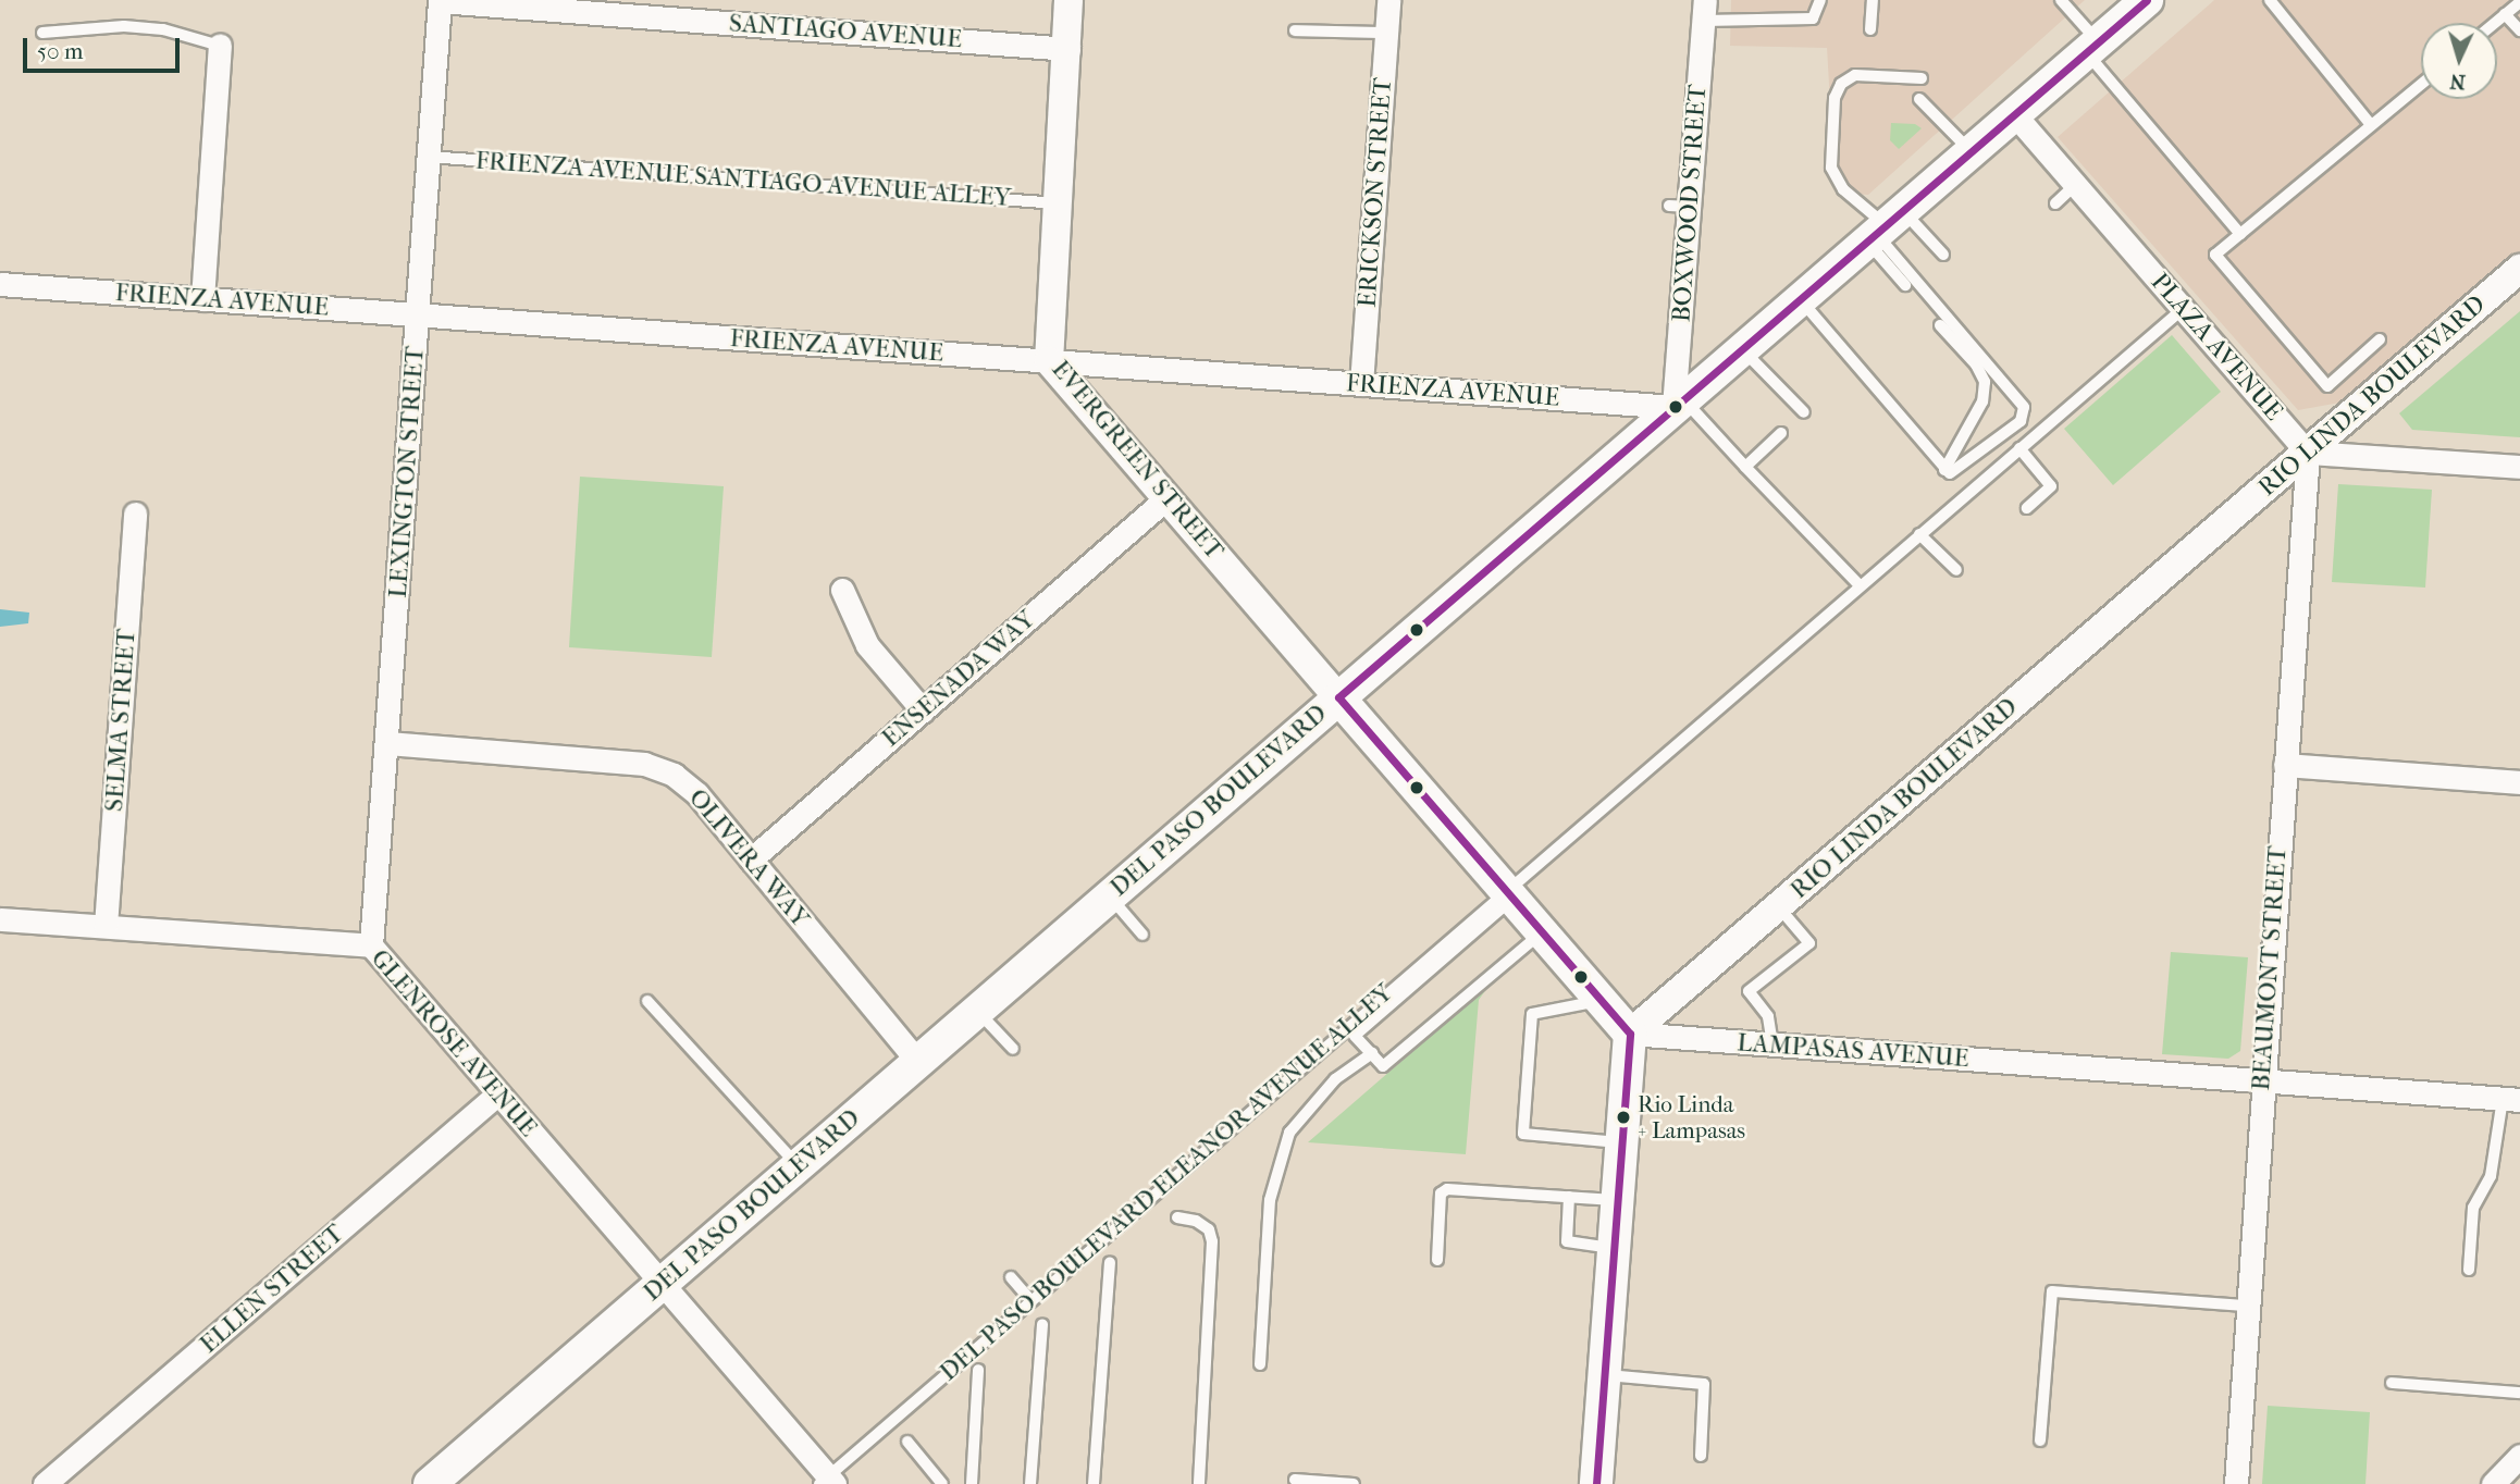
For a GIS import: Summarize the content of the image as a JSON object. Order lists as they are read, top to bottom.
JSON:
{
  "streets": {
    "main road": ["DEL PASO BOULEVARD"],
    "street": [
      "SANTIAGO AVENUE",
      "ERICKSON STREET",
      "BOXWOOD STREET",
      "FRIENZA AVENUE",
      "PLAZA AVENUE",
      "RIO LINDA BOULEVARD",
      "EVERGREEN STREET",
      "LEXINGTON STREET",
      "ENSENADA WAY",
      "SELMA STREET",
      "OLIVERA WAY",
      "BEAUMONT STREET",
      "GLENROSE AVENUE",
      "LAMPASAS AVENUE",
      "ELLEN STREET"
    ],
    "lane": ["FRIENZA AVENUE SANTIAGO AVENUE ALLEY", "DEL PASO BOULEVARD ELEANOR AVENUE ALLEY"]
  },
  "crossings": [
    ["SANTIAGO AVENUE", "EVERGREEN STREET"],
    ["SANTIAGO AVENUE", "LEXINGTON STREET"],
    ["FRIENZA AVENUE SANTIAGO AVENUE ALLEY", "EVERGREEN STREET"],
    ["FRIENZA AVENUE SANTIAGO AVENUE ALLEY", "LEXINGTON STREET"],
    ["ERICKSON STREET", "FRIENZA AVENUE"],
    ["BOXWOOD STREET", "FRIENZA AVENUE"],
    ["BOXWOOD STREET", "DEL PASO BOULEVARD"],
    ["FRIENZA AVENUE", "EVERGREEN STREET"],
    ["FRIENZA AVENUE", "LEXINGTON STREET"],
    ["FRIENZA AVENUE", "DEL PASO BOULEVARD"],
    ["PLAZA AVENUE", "RIO LINDA BOULEVARD"],
    ["PLAZA AVENUE", "DEL PASO BOULEVARD"],
    ["PLAZA AVENUE", "BEAUMONT STREET"],
    ["RIO LINDA BOULEVARD", "BEAUMONT STREET"],
    ["RIO LINDA BOULEVARD", "LAMPASAS AVENUE"],
    ["EVERGREEN STREET", "ENSENADA WAY"],
    ["EVERGREEN STREET", "DEL PASO BOULEVARD"],
    ["LEXINGTON STREET", "OLIVERA WAY"],
    ["LEXINGTON STREET", "GLENROSE AVENUE"],
    ["ENSENADA WAY", "OLIVERA WAY"],
    ["SELMA STREET", "GLENROSE AVENUE"],
    ["DEL PASO BOULEVARD", "OLIVERA WAY"],
    ["DEL PASO BOULEVARD", "GLENROSE AVENUE"],
    ["BEAUMONT STREET", "LAMPASAS AVENUE"],
    ["GLENROSE AVENUE", "DEL PASO BOULEVARD ELEANOR AVENUE ALLEY"],
    ["GLENROSE AVENUE", "ELLEN STREET"]
  ],
  "places": ["Rio Linda + Lampasas"],
  "scale_bar": "50 m",
  "north": "bottom"
}
